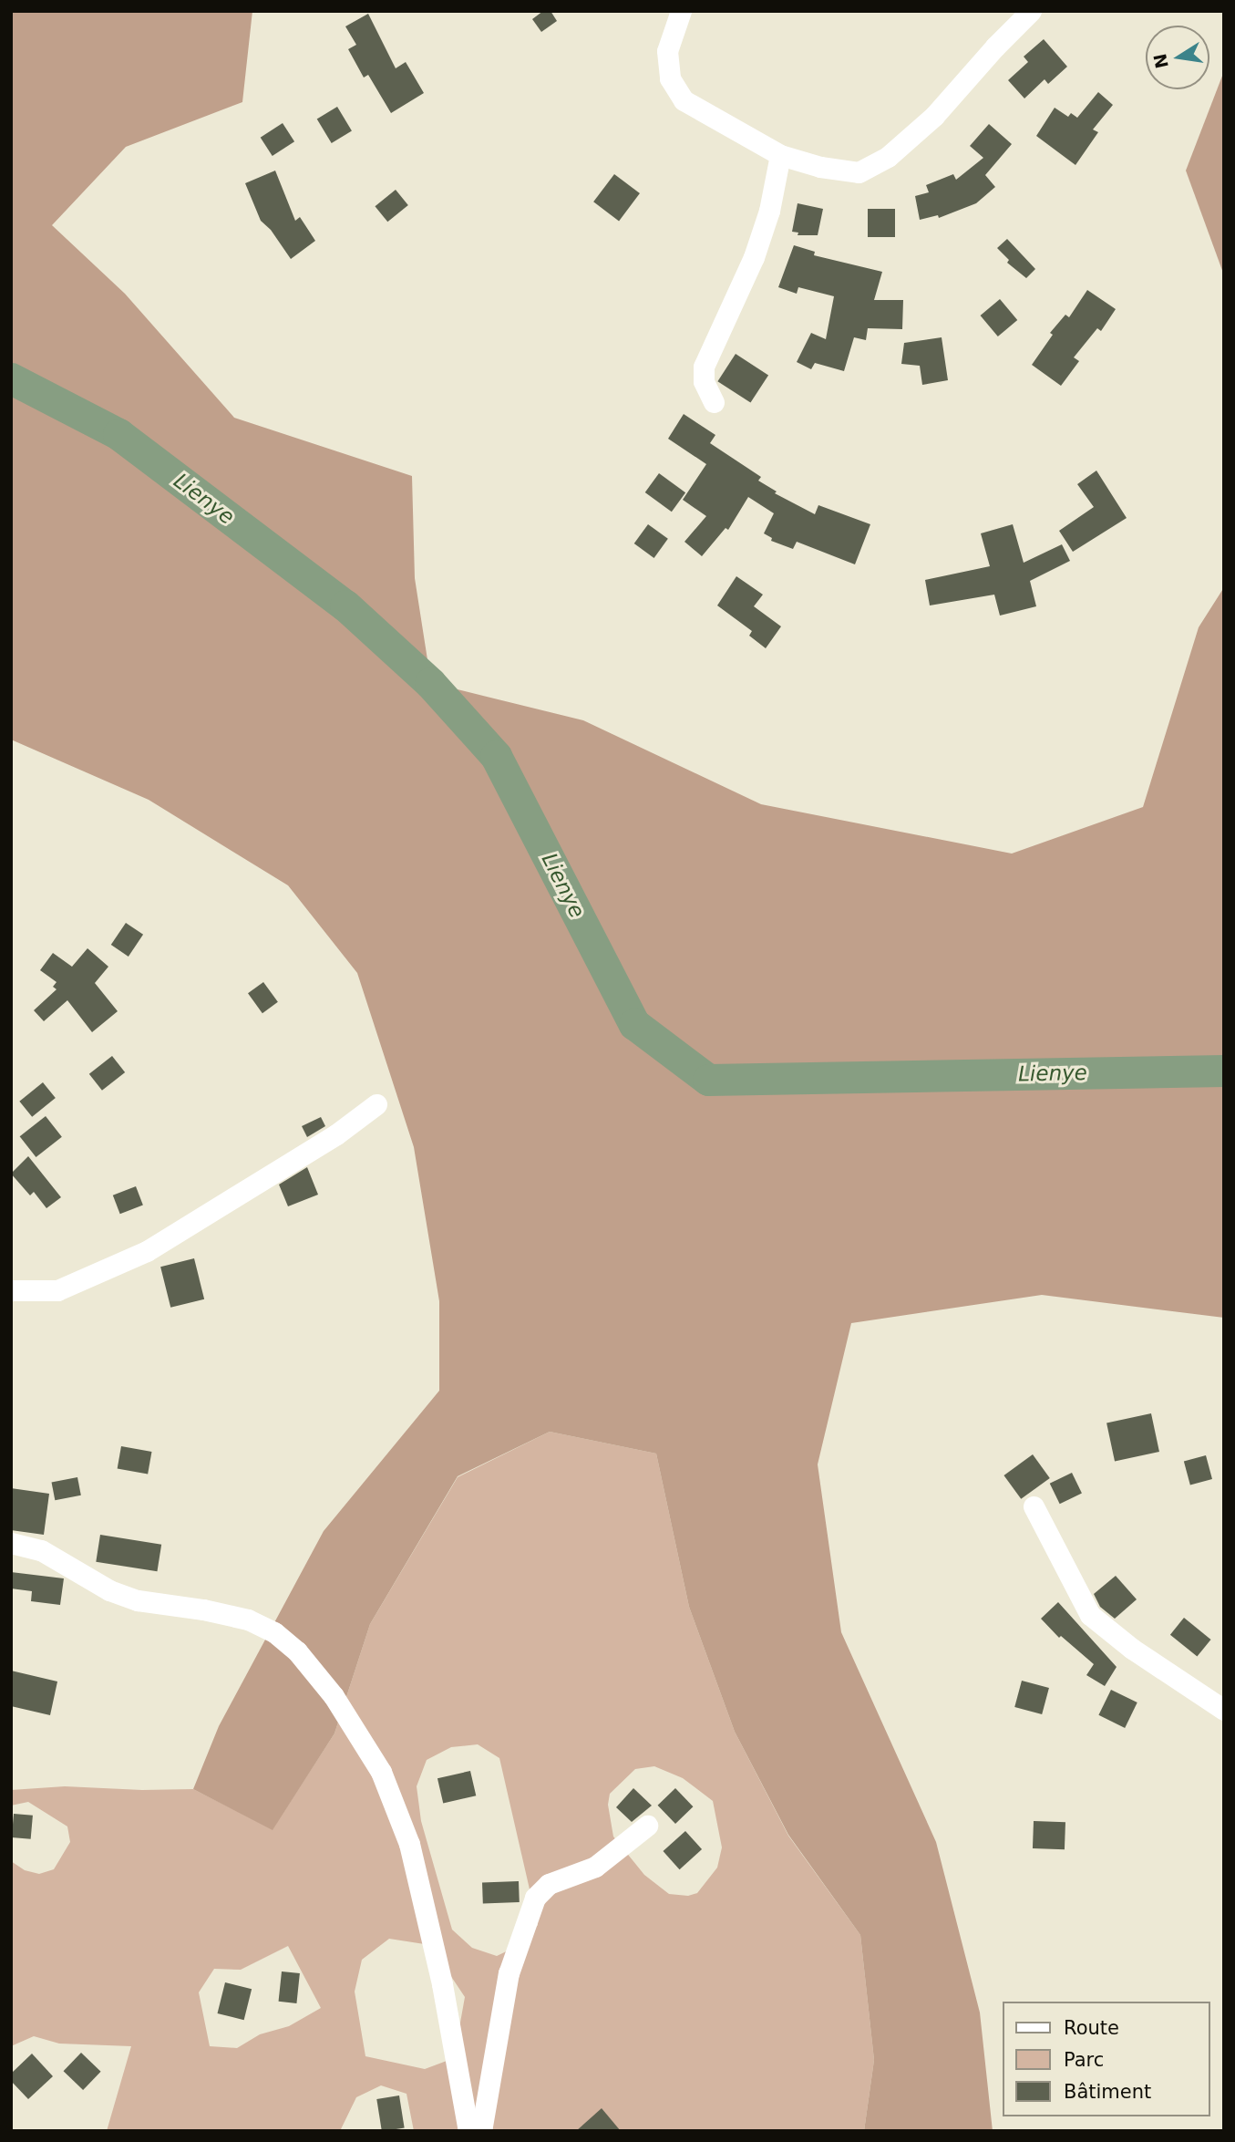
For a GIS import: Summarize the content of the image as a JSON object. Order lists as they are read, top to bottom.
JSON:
{
  "water": ["Lienye"],
  "legend": ["Route", "Parc", "Bâtiment"],
  "north": "left"
}
